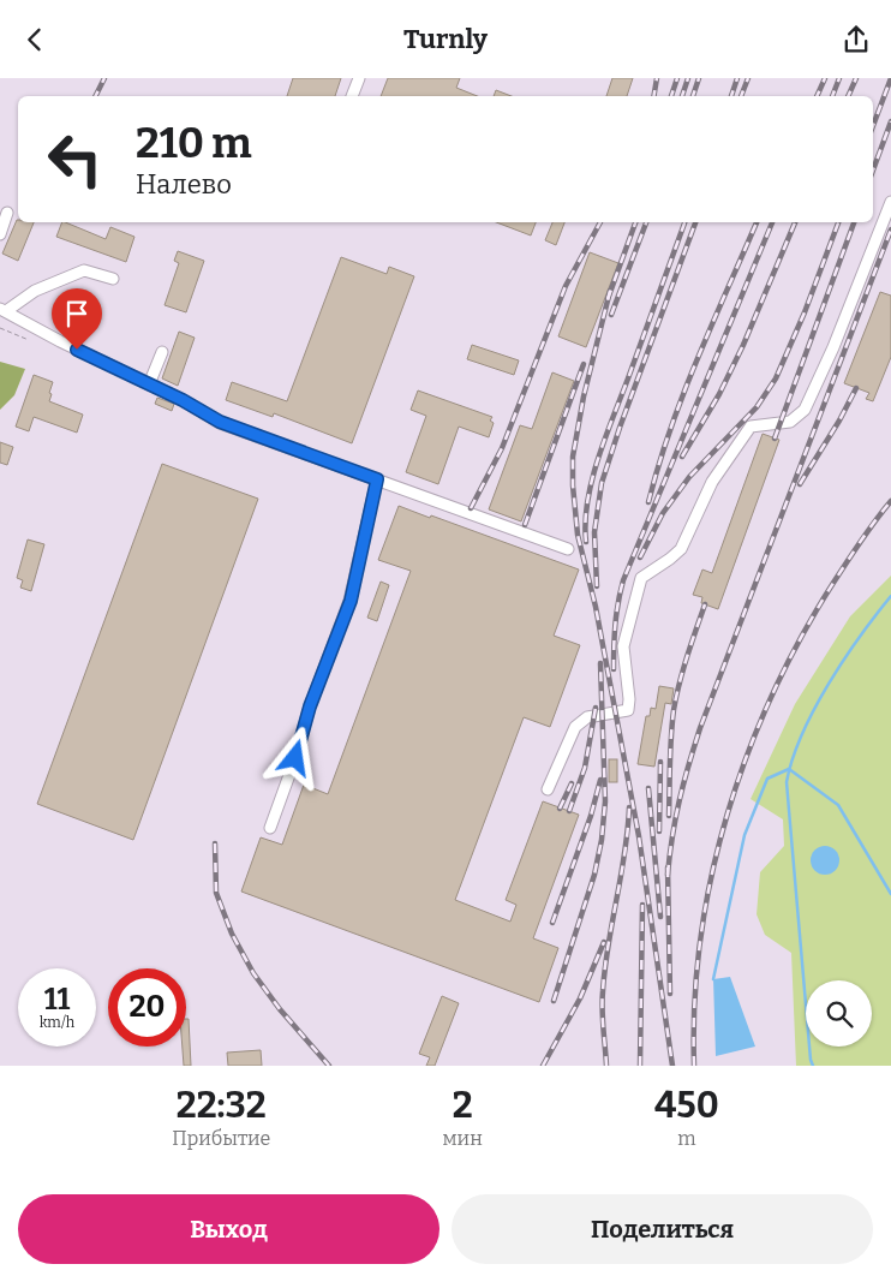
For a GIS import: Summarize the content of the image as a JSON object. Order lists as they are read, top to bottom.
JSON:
{
  "page": {
    "header": "Turnly",
    "turn": ["210 m", "Налево"],
    "speed": "11 km/h",
    "limit": "20",
    "eta": [
      "22:32",
      "Прибытие",
      "2",
      "мин",
      "450",
      "m"
    ],
    "buttons": ["Выход", "Поделиться"]
  }
}
